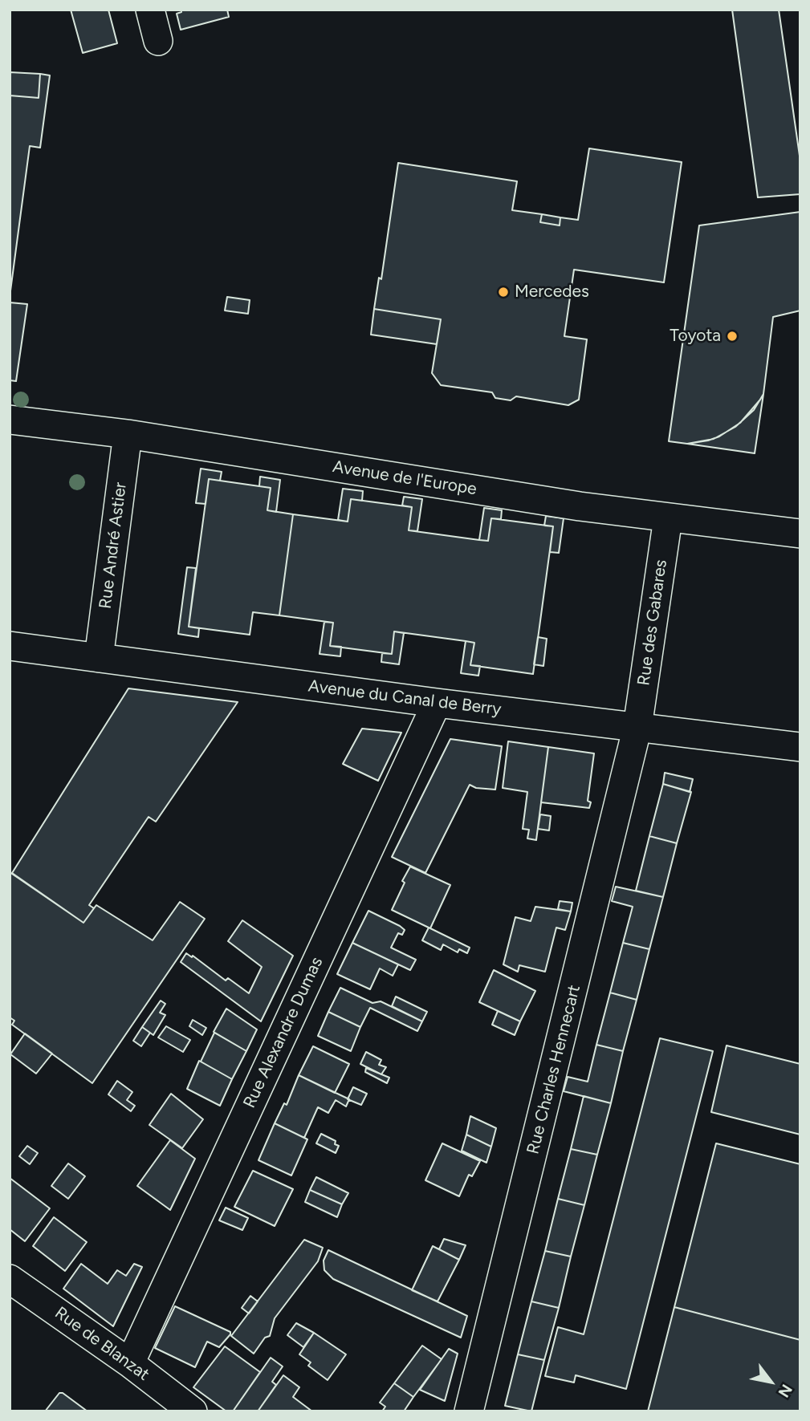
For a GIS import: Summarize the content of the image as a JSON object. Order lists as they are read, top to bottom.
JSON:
{
  "streets": {
    "street": [
      "Avenue de l'Europe",
      "Rue André Astier",
      "Rue des Gabares",
      "Avenue du Canal de Berry",
      "Rue Alexandre Dumas",
      "Rue Charles Hennecart",
      "Rue de Blanzat"
    ]
  },
  "crossings": [
    ["Avenue de l'Europe", "Rue André Astier"],
    ["Avenue de l'Europe", "Rue des Gabares"],
    ["Rue André Astier", "Avenue du Canal de Berry"],
    ["Rue des Gabares", "Avenue du Canal de Berry"],
    ["Rue des Gabares", "Rue Charles Hennecart"],
    ["Avenue du Canal de Berry", "Rue Alexandre Dumas"],
    ["Avenue du Canal de Berry", "Rue Charles Hennecart"],
    ["Rue Alexandre Dumas", "Rue de Blanzat"]
  ],
  "places": ["Mercedes", "Toyota"],
  "north": "bottom right"
}
